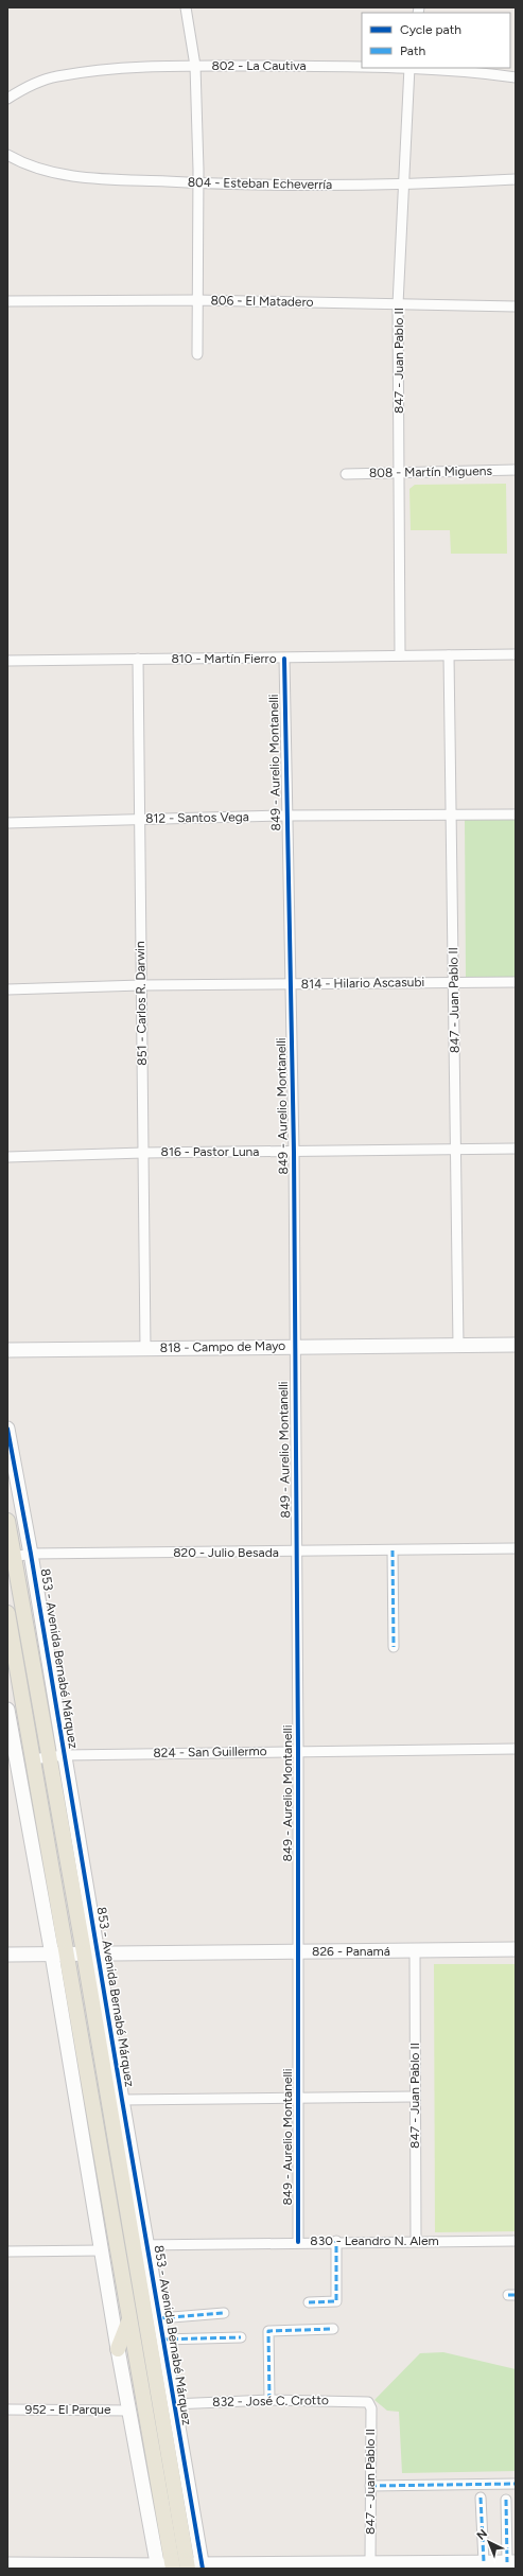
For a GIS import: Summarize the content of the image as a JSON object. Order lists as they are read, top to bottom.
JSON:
{
  "streets": {
    "main road": ["853 - Avenida Bernabé Márquez"],
    "street": [
      "802 - La Cautiva",
      "804 - Esteban Echeverría",
      "806 - El Matadero",
      "847 - Juan Pablo II",
      "808 - Martín Miguens",
      "810 - Martín Fierro",
      "849 - Aurelio Montanelli",
      "812 - Santos Vega",
      "814 - Hilario Ascasubi",
      "851 - Carlos R. Darwin",
      "816 - Pastor Luna",
      "818 - Campo de Mayo",
      "820 - Julio Besada",
      "824 - San Guillermo",
      "826 - Panamá",
      "830 - Leandro N. Alem",
      "832 - José C. Crotto",
      "952 - El Parque"
    ]
  },
  "crossings": [
    ["802 - La Cautiva", "847 - Juan Pablo II"],
    ["804 - Esteban Echeverría", "847 - Juan Pablo II"],
    ["806 - El Matadero", "847 - Juan Pablo II"],
    ["847 - Juan Pablo II", "808 - Martín Miguens"],
    ["847 - Juan Pablo II", "810 - Martín Fierro"],
    ["847 - Juan Pablo II", "812 - Santos Vega"],
    ["847 - Juan Pablo II", "814 - Hilario Ascasubi"],
    ["847 - Juan Pablo II", "816 - Pastor Luna"],
    ["847 - Juan Pablo II", "818 - Campo de Mayo"],
    ["847 - Juan Pablo II", "826 - Panamá"],
    ["847 - Juan Pablo II", "830 - Leandro N. Alem"],
    ["847 - Juan Pablo II", "832 - José C. Crotto"],
    ["810 - Martín Fierro", "849 - Aurelio Montanelli"],
    ["810 - Martín Fierro", "851 - Carlos R. Darwin"],
    ["849 - Aurelio Montanelli", "812 - Santos Vega"],
    ["849 - Aurelio Montanelli", "814 - Hilario Ascasubi"],
    ["849 - Aurelio Montanelli", "816 - Pastor Luna"],
    ["849 - Aurelio Montanelli", "818 - Campo de Mayo"],
    ["849 - Aurelio Montanelli", "820 - Julio Besada"],
    ["849 - Aurelio Montanelli", "824 - San Guillermo"],
    ["849 - Aurelio Montanelli", "826 - Panamá"],
    ["849 - Aurelio Montanelli", "830 - Leandro N. Alem"],
    ["812 - Santos Vega", "851 - Carlos R. Darwin"],
    ["814 - Hilario Ascasubi", "851 - Carlos R. Darwin"],
    ["851 - Carlos R. Darwin", "816 - Pastor Luna"],
    ["851 - Carlos R. Darwin", "818 - Campo de Mayo"],
    ["820 - Julio Besada", "853 - Avenida Bernabé Márquez"],
    ["853 - Avenida Bernabé Márquez", "824 - San Guillermo"],
    ["853 - Avenida Bernabé Márquez", "826 - Panamá"],
    ["853 - Avenida Bernabé Márquez", "830 - Leandro N. Alem"],
    ["853 - Avenida Bernabé Márquez", "832 - José C. Crotto"]
  ],
  "legend": ["Cycle path", "Path"],
  "north": "top left"
}
